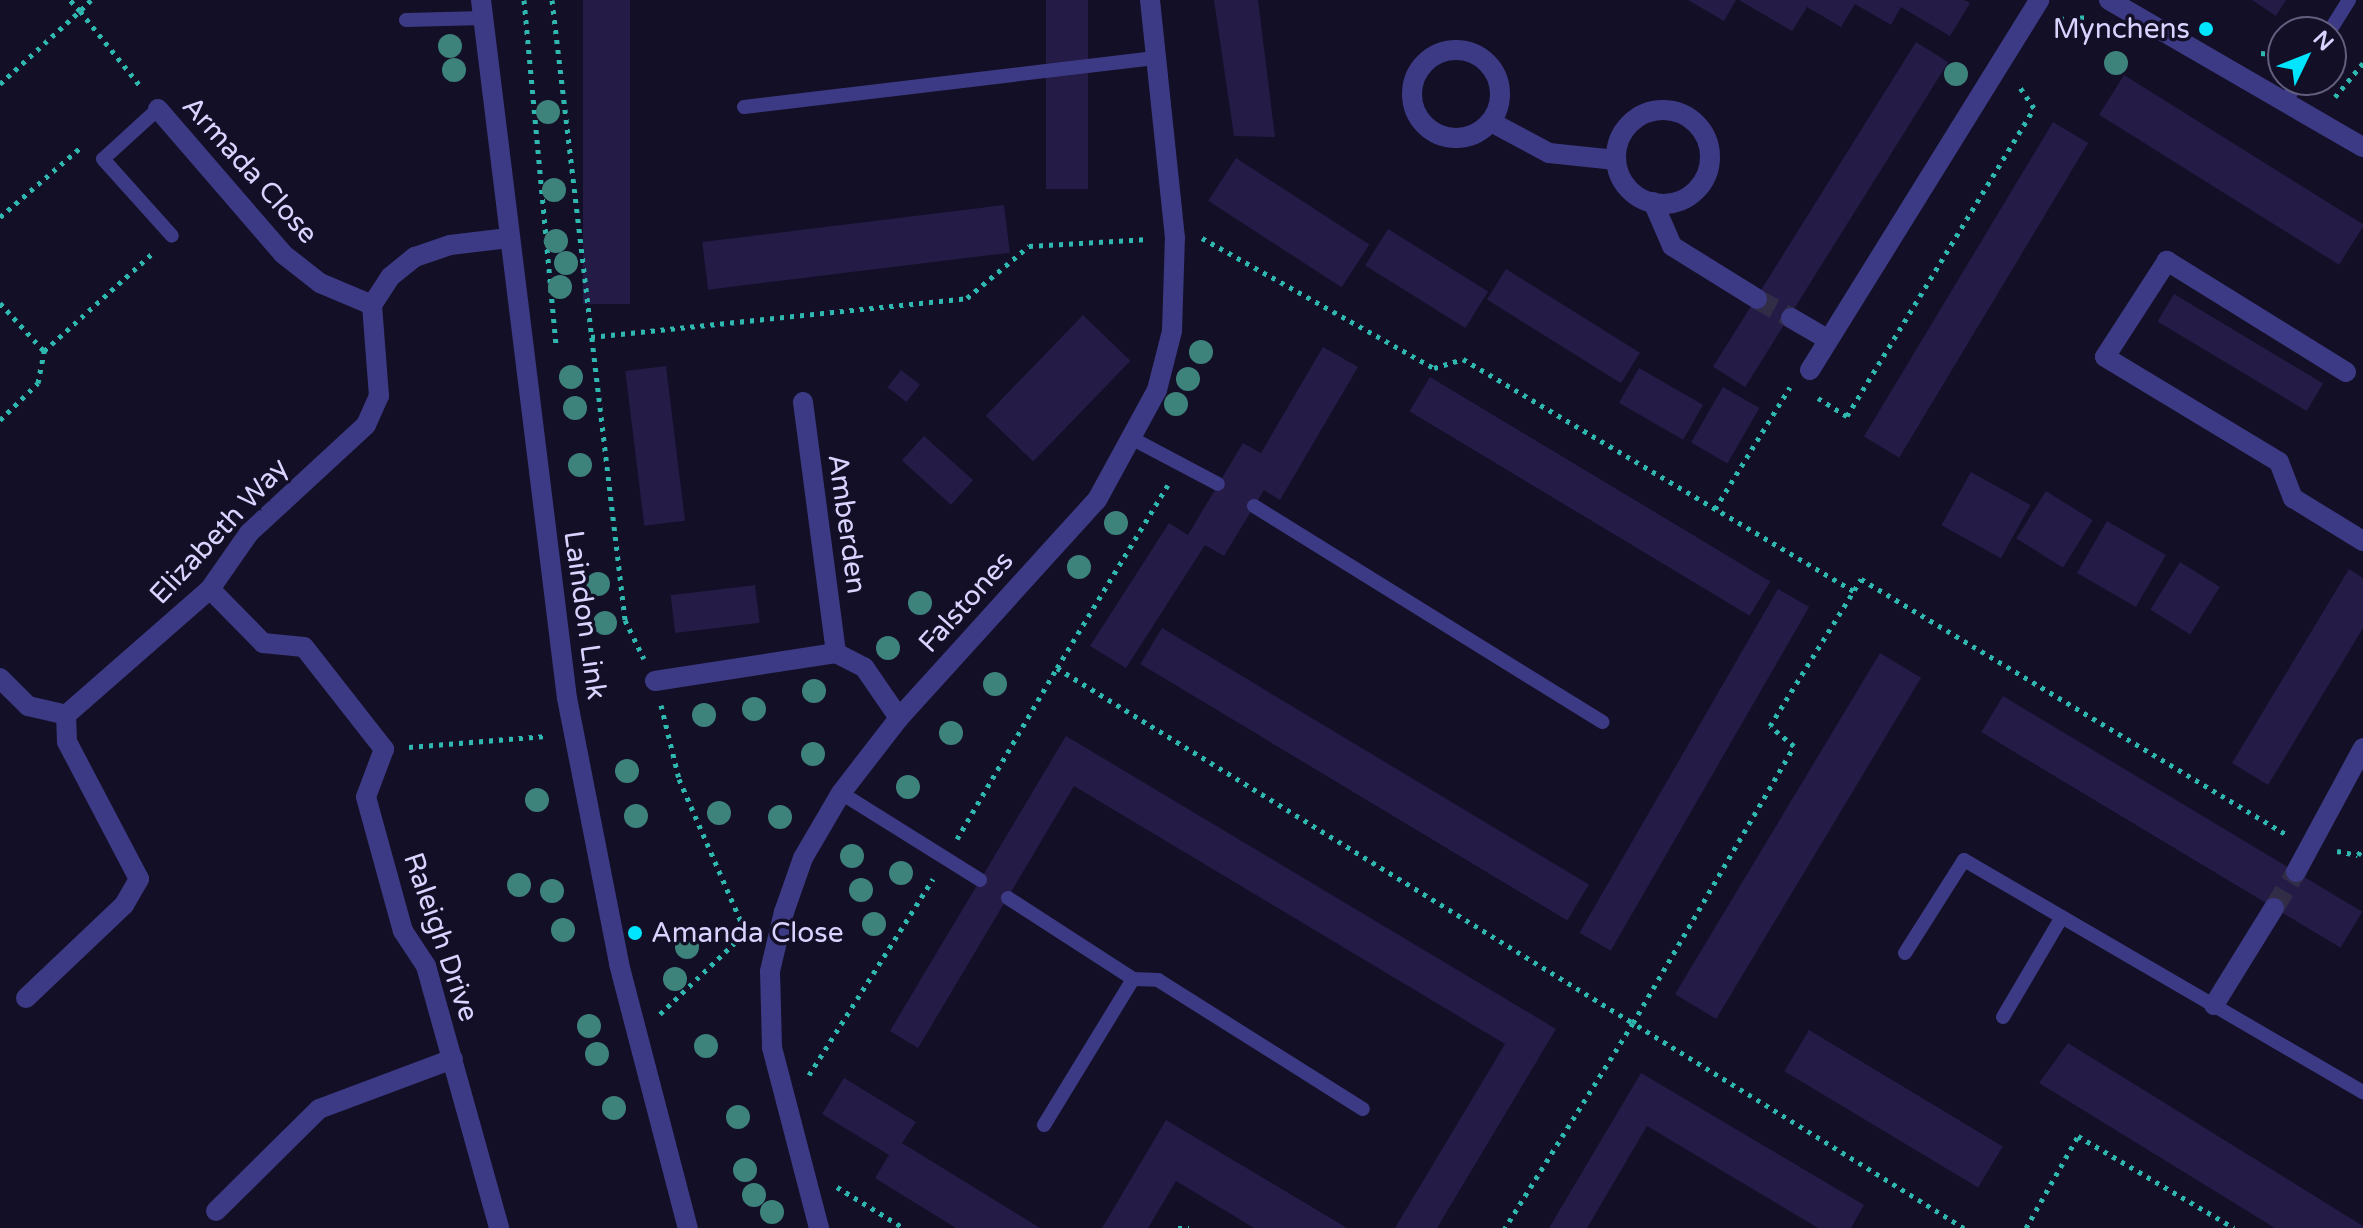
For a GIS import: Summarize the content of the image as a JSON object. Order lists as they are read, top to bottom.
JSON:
{
  "streets": {
    "street": [
      "Armada Close",
      "Amberden",
      "Elizabeth Way",
      "Falstones",
      "Laindon Link",
      "Raleigh Drive"
    ]
  },
  "crossings": [
    ["Armada Close", "Elizabeth Way"]
  ],
  "places": ["Mynchens", "Amanda Close"],
  "north": "top right"
}
